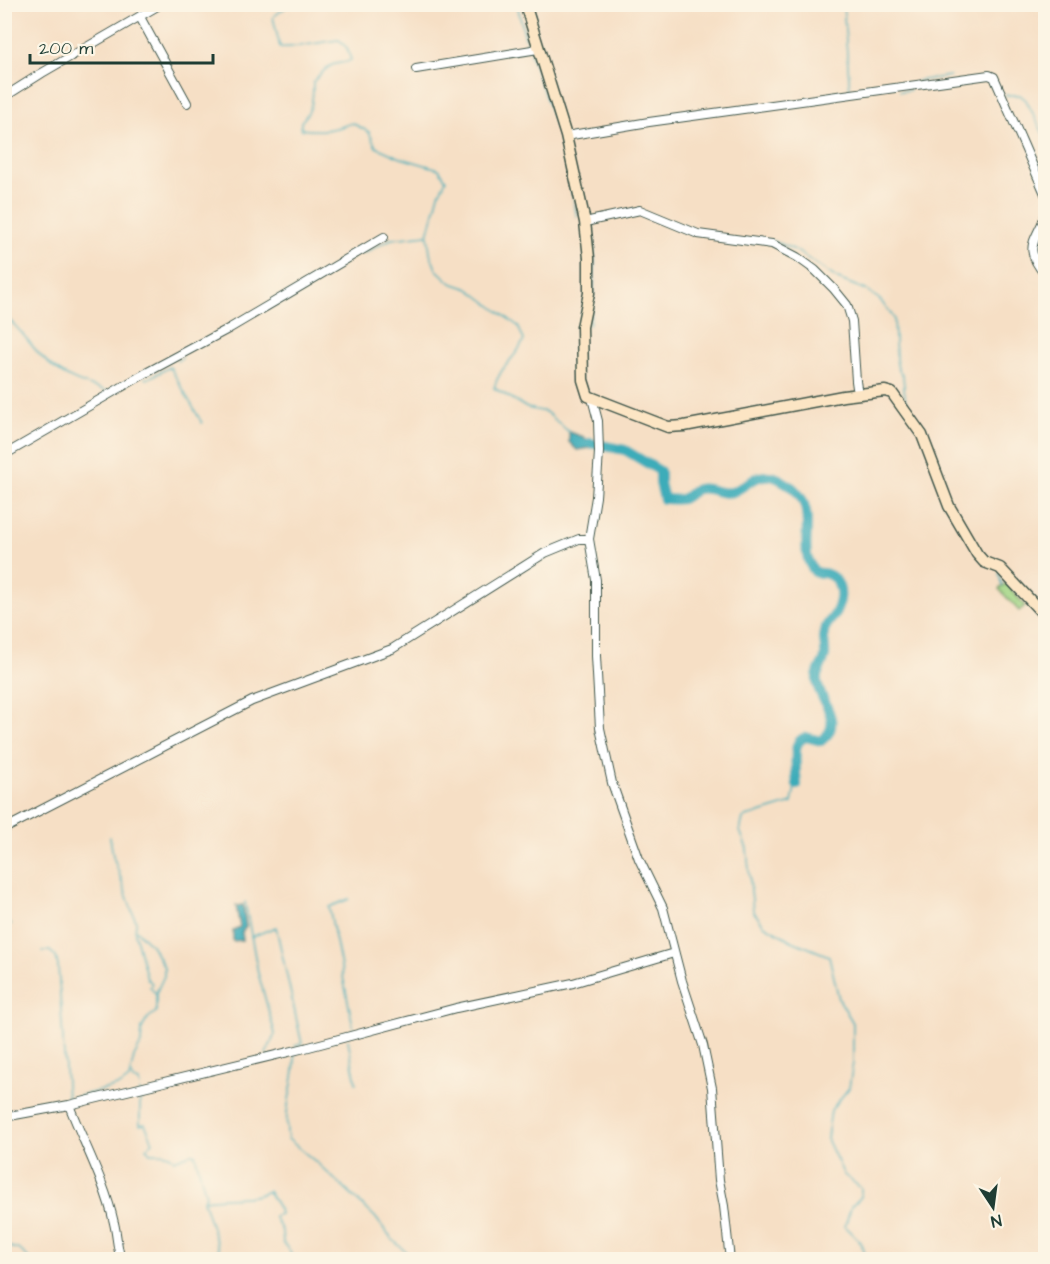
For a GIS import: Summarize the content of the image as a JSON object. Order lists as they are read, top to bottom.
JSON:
{
  "scale_bar": "200 m",
  "north": "bottom"
}
